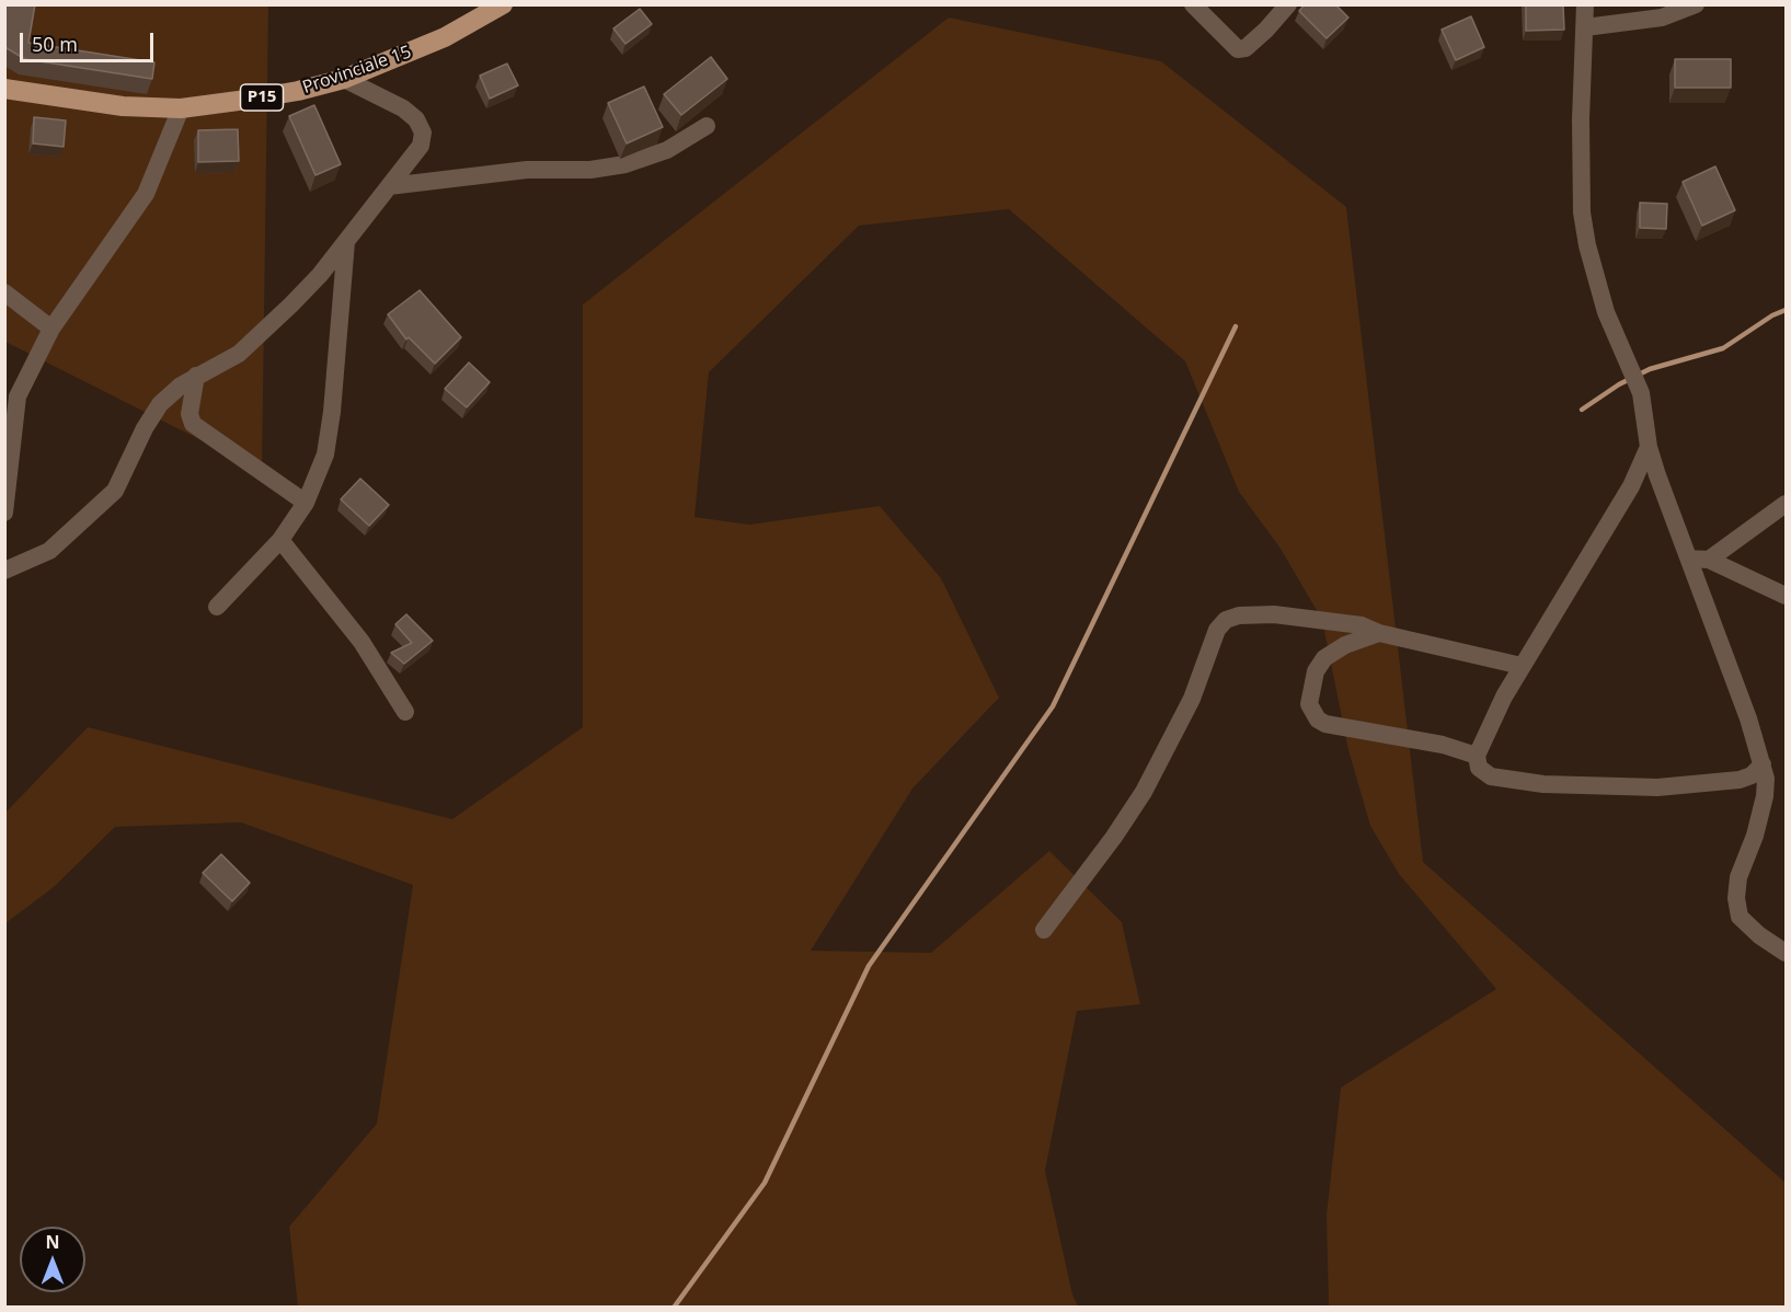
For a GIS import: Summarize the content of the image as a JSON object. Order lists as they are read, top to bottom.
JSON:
{
  "streets": {
    "main road": ["Provinciale 15", "P15"]
  },
  "scale_bar": "50 m",
  "north": "top"
}
